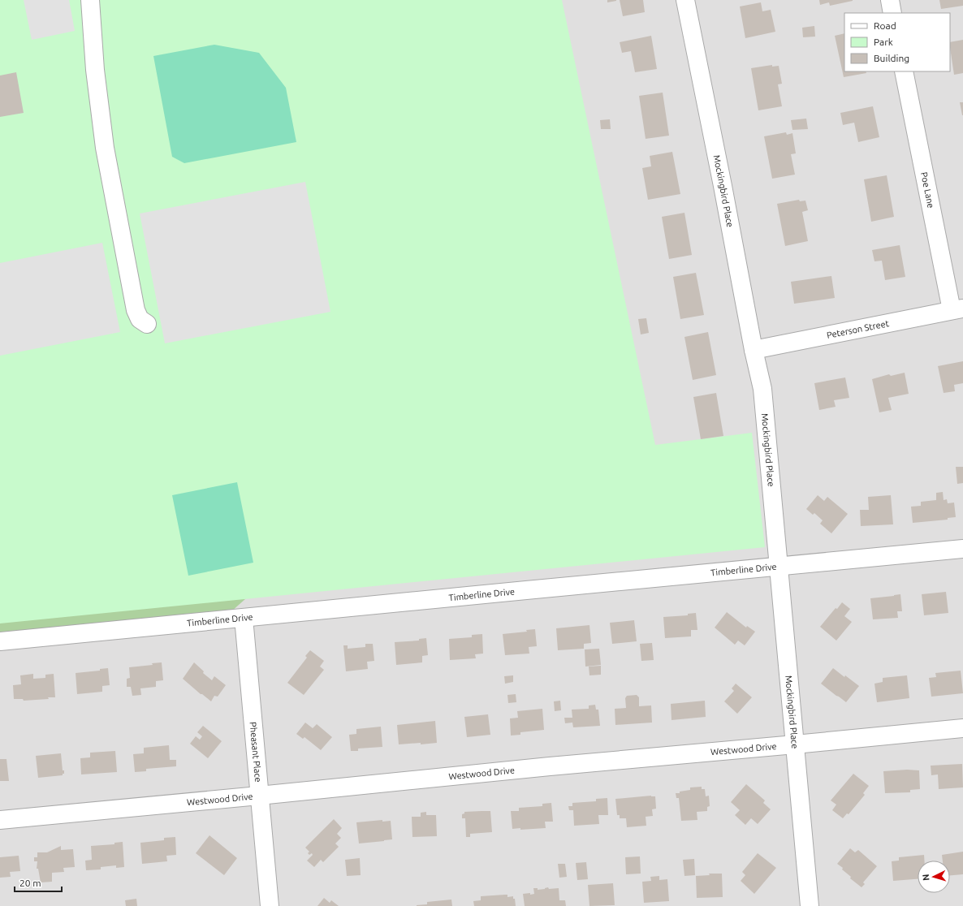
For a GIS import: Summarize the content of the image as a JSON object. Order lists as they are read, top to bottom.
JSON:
{
  "streets": {
    "street": [
      "Poe Lane",
      "Mockingbird Place",
      "Peterson Street",
      "Timberline Drive",
      "Westwood Drive",
      "Pheasant Place"
    ]
  },
  "crossings": [
    ["Poe Lane", "Peterson Street"],
    ["Mockingbird Place", "Peterson Street"],
    ["Mockingbird Place", "Timberline Drive"],
    ["Mockingbird Place", "Westwood Drive"],
    ["Timberline Drive", "Pheasant Place"],
    ["Westwood Drive", "Pheasant Place"]
  ],
  "legend": ["Road", "Park", "Building"],
  "scale_bar": "20 m",
  "north": "left"
}
